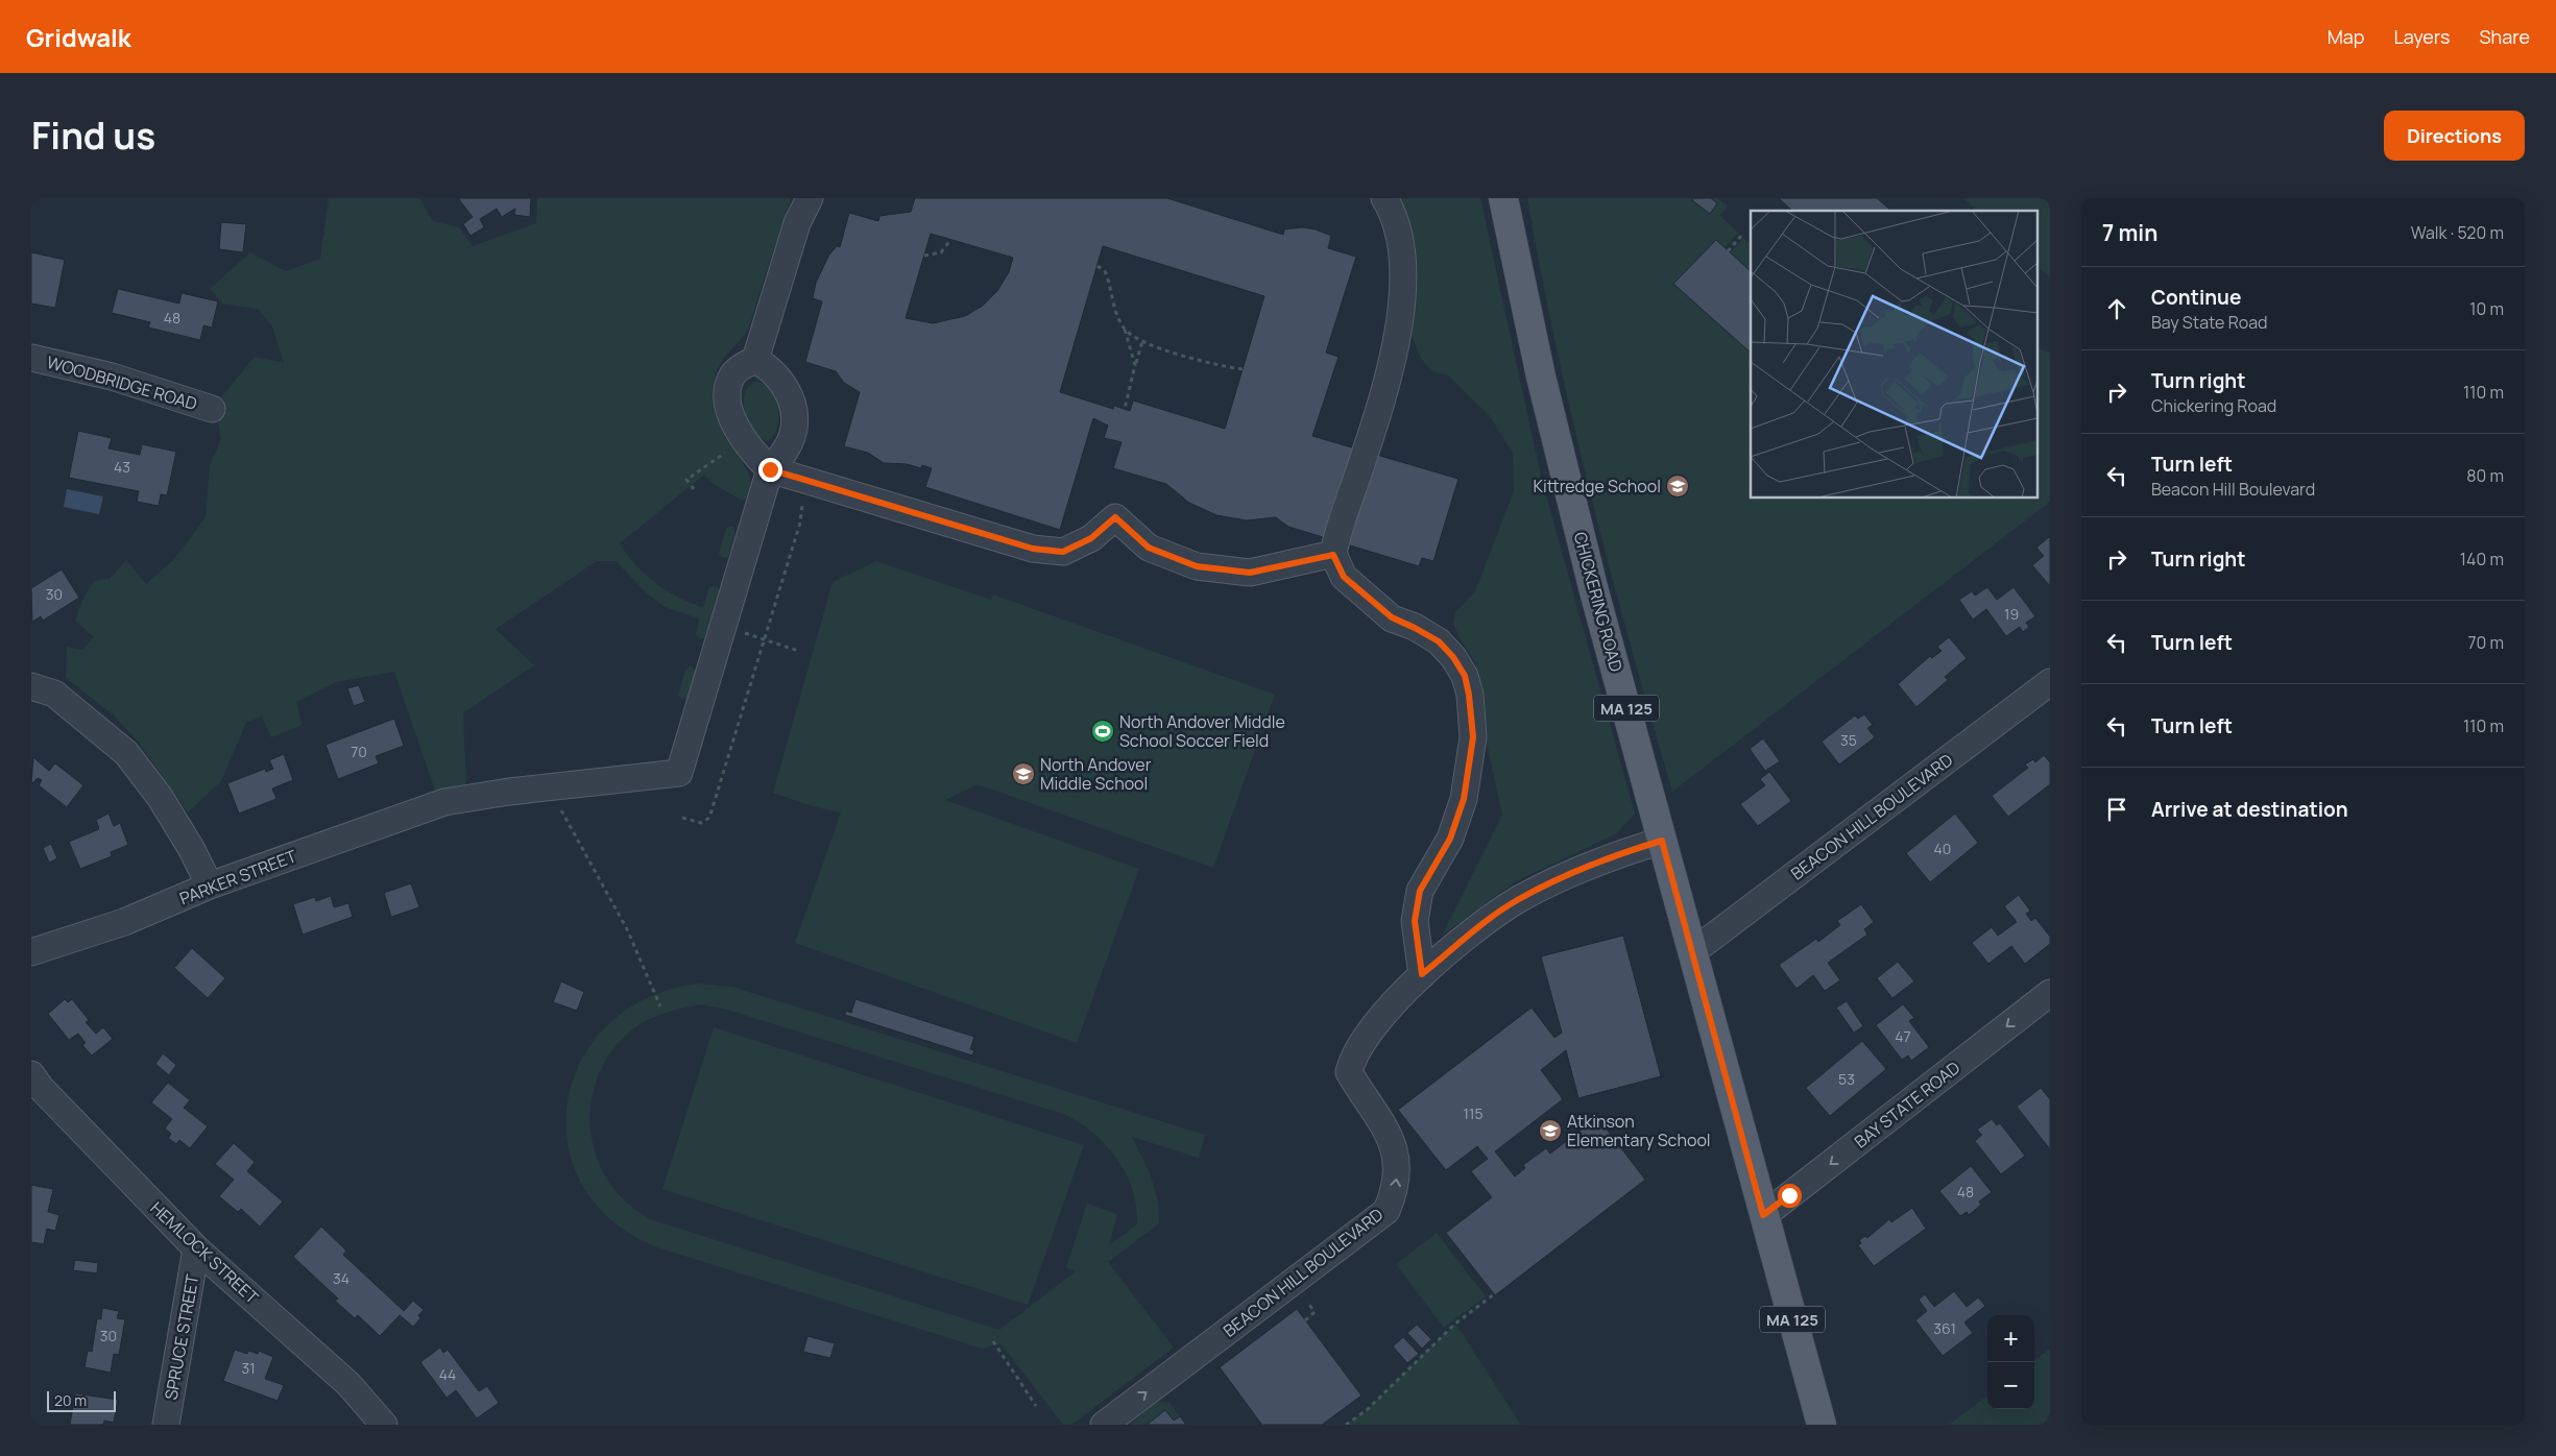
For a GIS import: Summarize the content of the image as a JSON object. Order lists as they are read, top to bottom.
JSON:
{
  "streets": {
    "main road": ["CHICKERING ROAD", "MA 125"],
    "street": [
      "WOODBRIDGE ROAD",
      "BEACON HILL BOULEVARD",
      "PARKER STREET",
      "BAY STATE ROAD",
      "HEMLOCK STREET",
      "SPRUCE STREET"
    ]
  },
  "crossings": [
    ["CHICKERING ROAD", "BEACON HILL BOULEVARD"],
    ["CHICKERING ROAD", "BAY STATE ROAD"],
    ["HEMLOCK STREET", "SPRUCE STREET"]
  ],
  "one_way": ["BEACON HILL BOULEVARD", "BAY STATE ROAD"],
  "places": {
    "school or university": ["Kittredge School", "North Andover Middle School", "Atkinson Elementary School"],
    "sports": ["North Andover Middle School Soccer Field"]
  },
  "house_numbers": [
    "48",
    "43",
    "30",
    "19",
    "35",
    "70",
    "40",
    "47",
    "53",
    "115",
    "48",
    "34",
    "361",
    "30",
    "31",
    "44"
  ],
  "scale_bar": "20 m",
  "page": {
    "header": "Gridwalk",
    "nav": ["Map", "Layers", "Share"],
    "title": "Find us",
    "buttons": "Directions",
    "heading": ["7 min", "Walk · 520 m"],
    "list": [
      ["Continue", "Bay State Road", "10 m"],
      ["Turn right", "Chickering Road", "110 m"],
      ["Turn left", "Beacon Hill Boulevard", "80 m"],
      ["Turn right", "140 m"],
      ["Turn left", "70 m"],
      ["Turn left", "110 m"],
      "Arrive at destination"
    ],
    "map_buttons": ["+", "−"],
    "scale": "20 m"
  }
}
